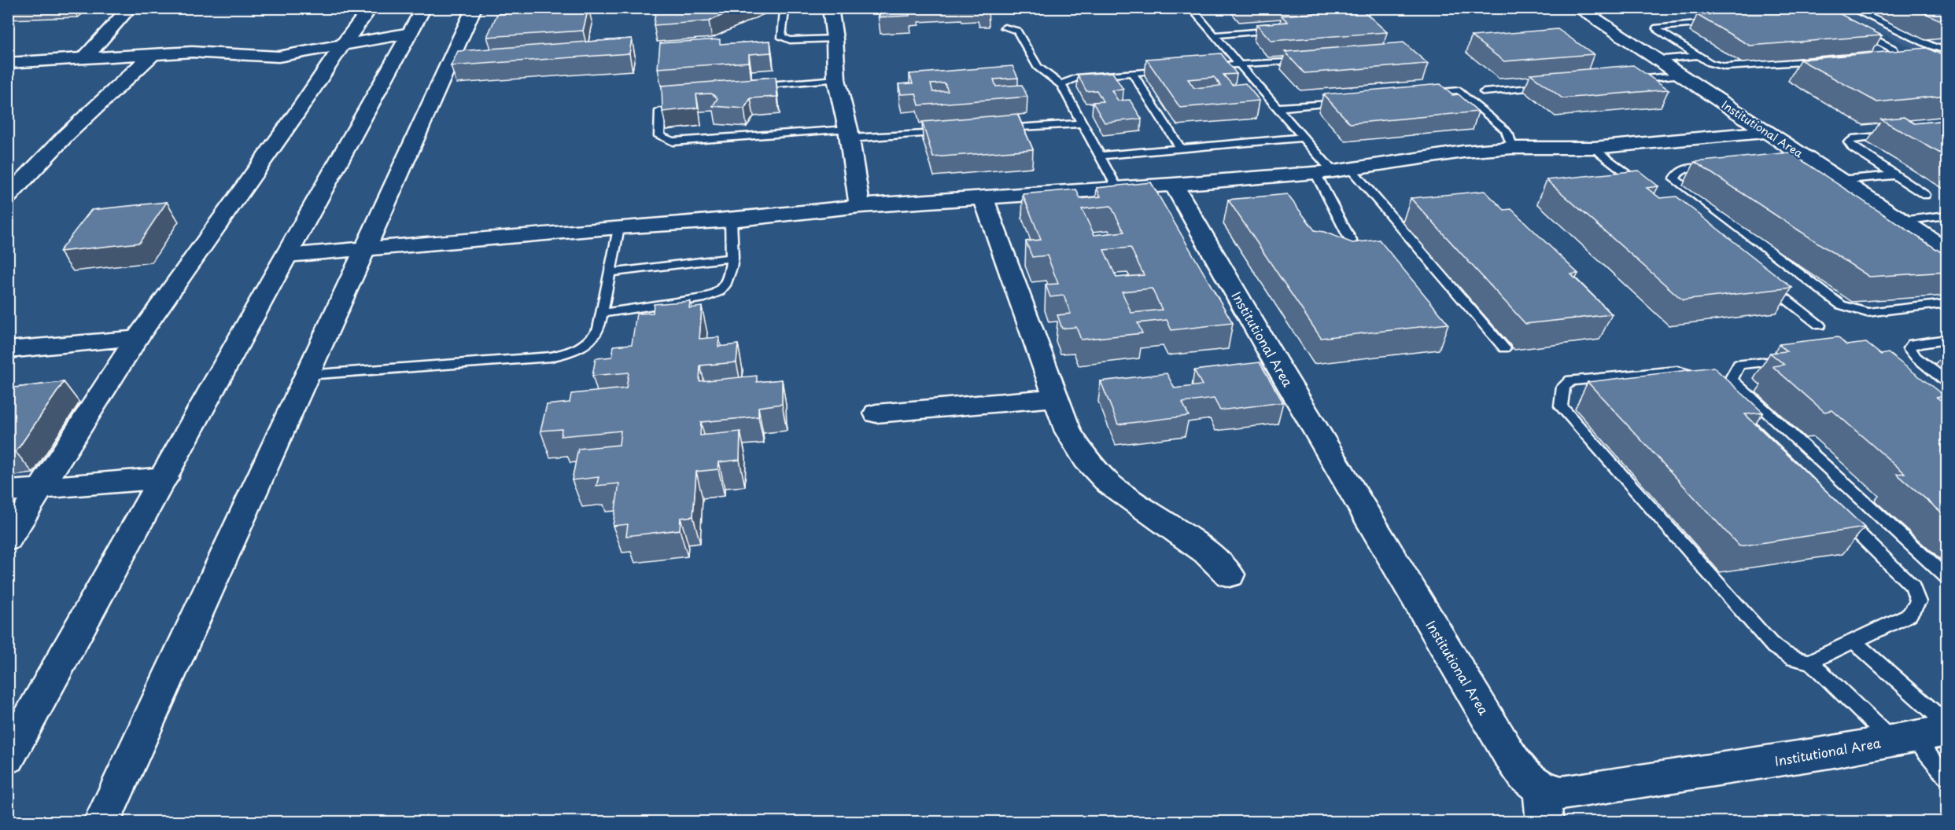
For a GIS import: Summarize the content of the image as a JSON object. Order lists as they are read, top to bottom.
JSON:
{
  "streets": {
    "street": ["Institutional Area"]
  }
}
